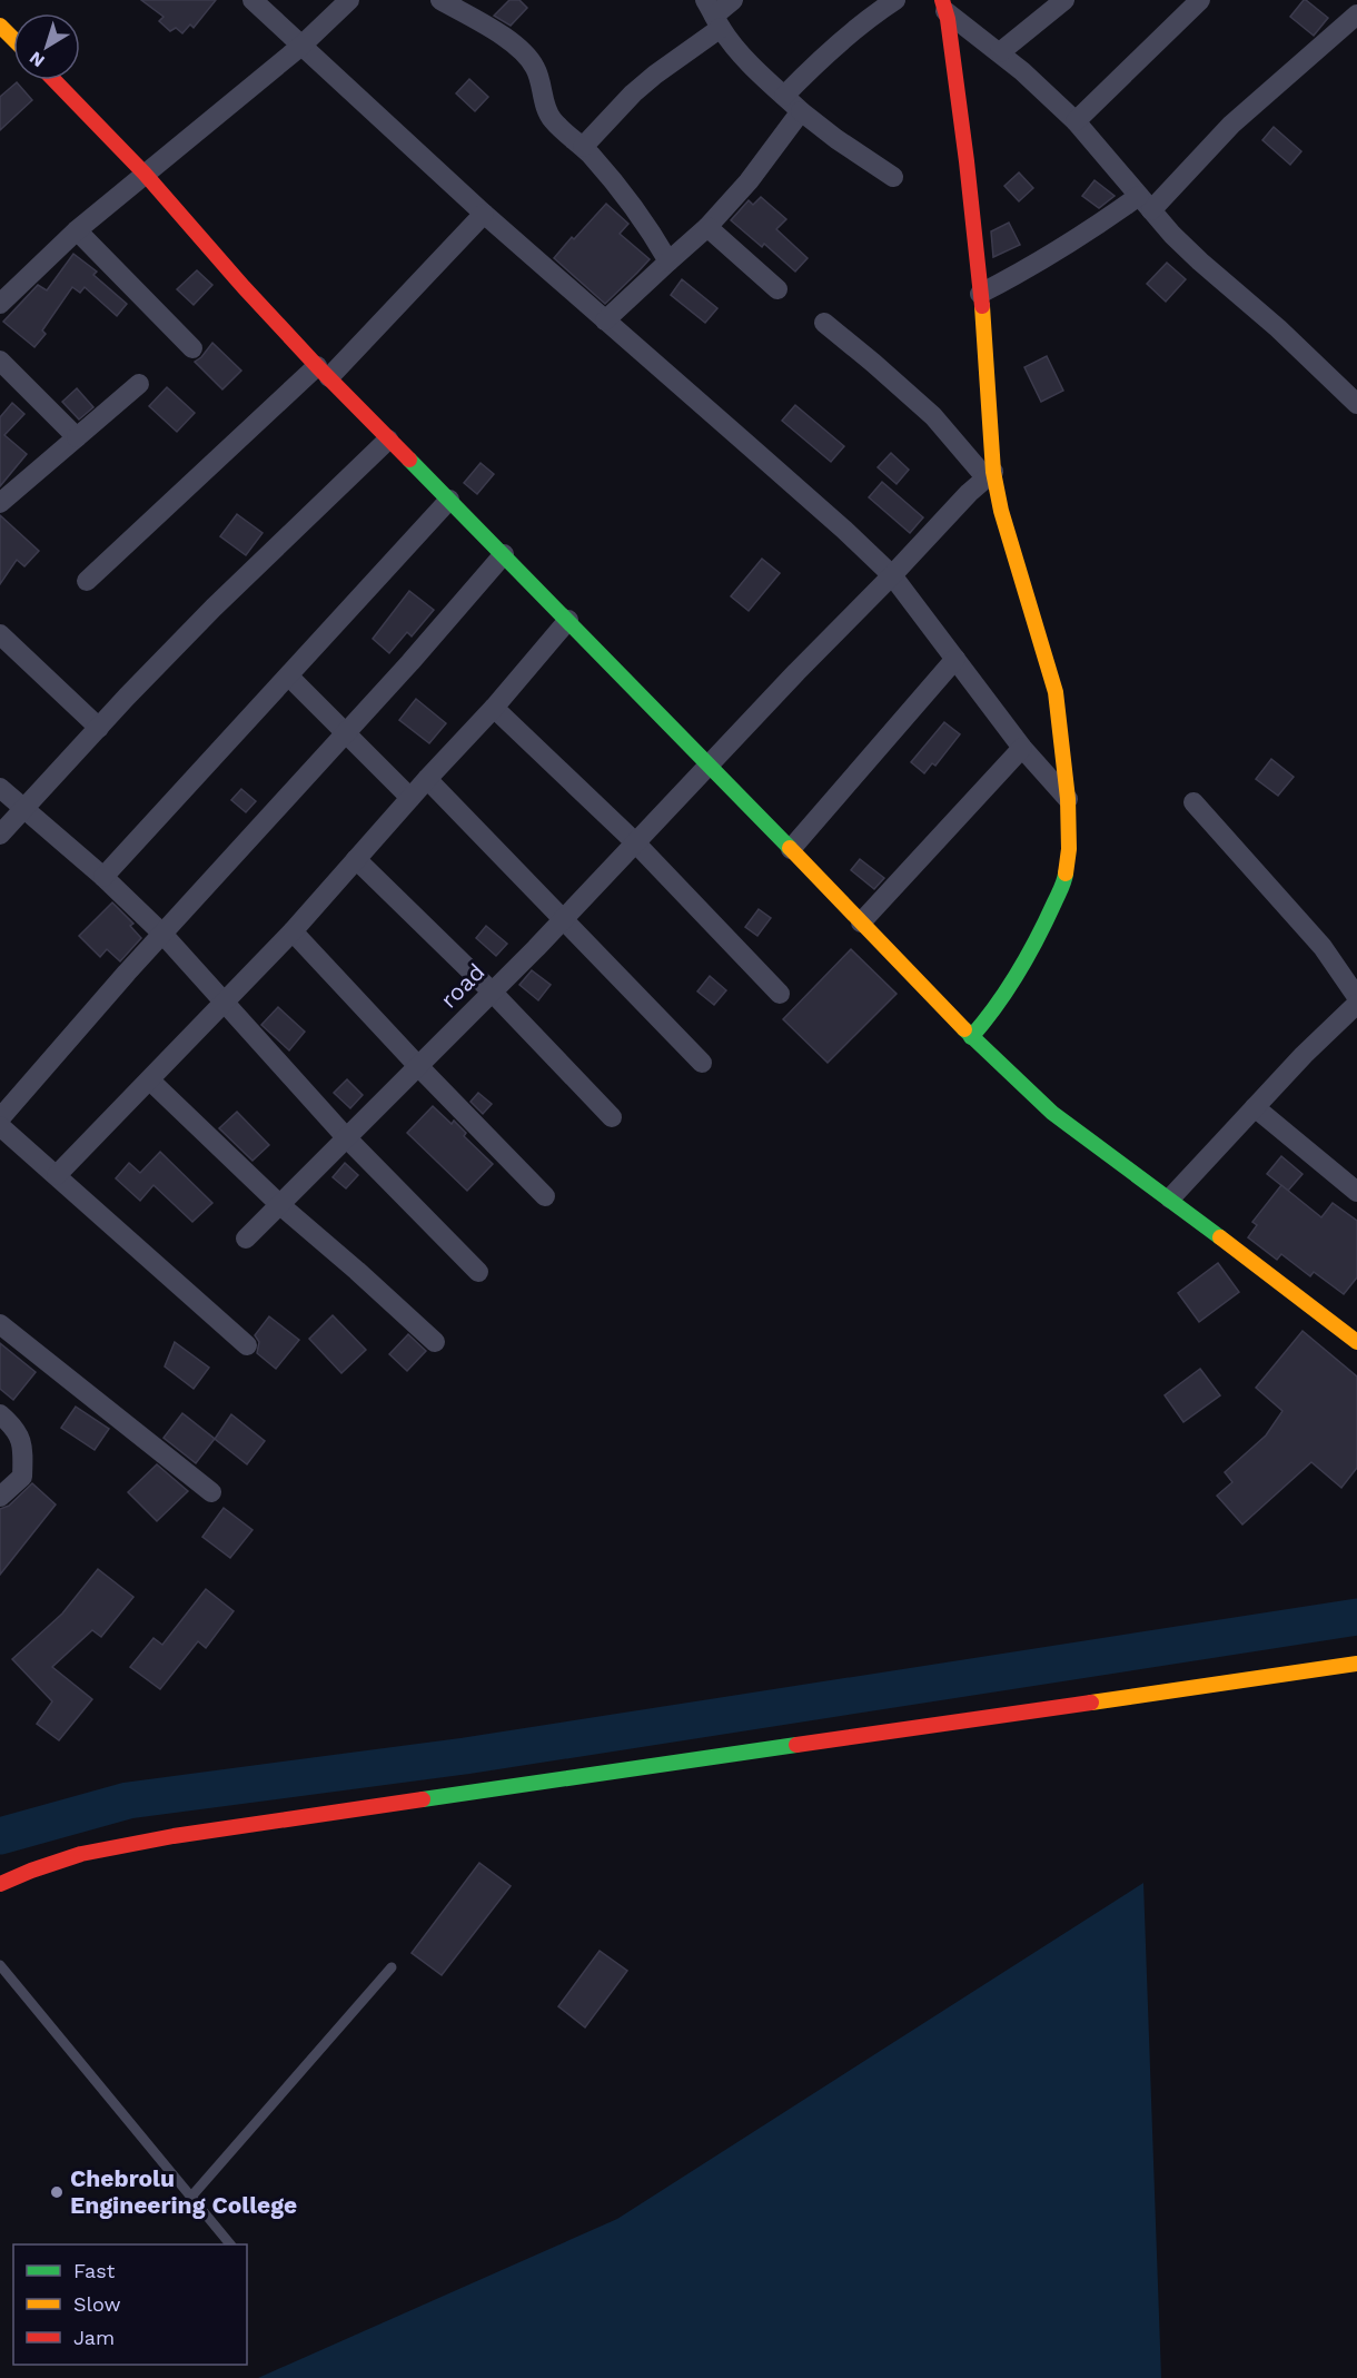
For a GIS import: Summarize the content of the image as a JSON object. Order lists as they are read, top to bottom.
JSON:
{
  "streets": {
    "street": ["road"]
  },
  "places": ["Chebrolu Engineering College"],
  "legend": ["Fast", "Slow", "Jam"],
  "north": "bottom left"
}
